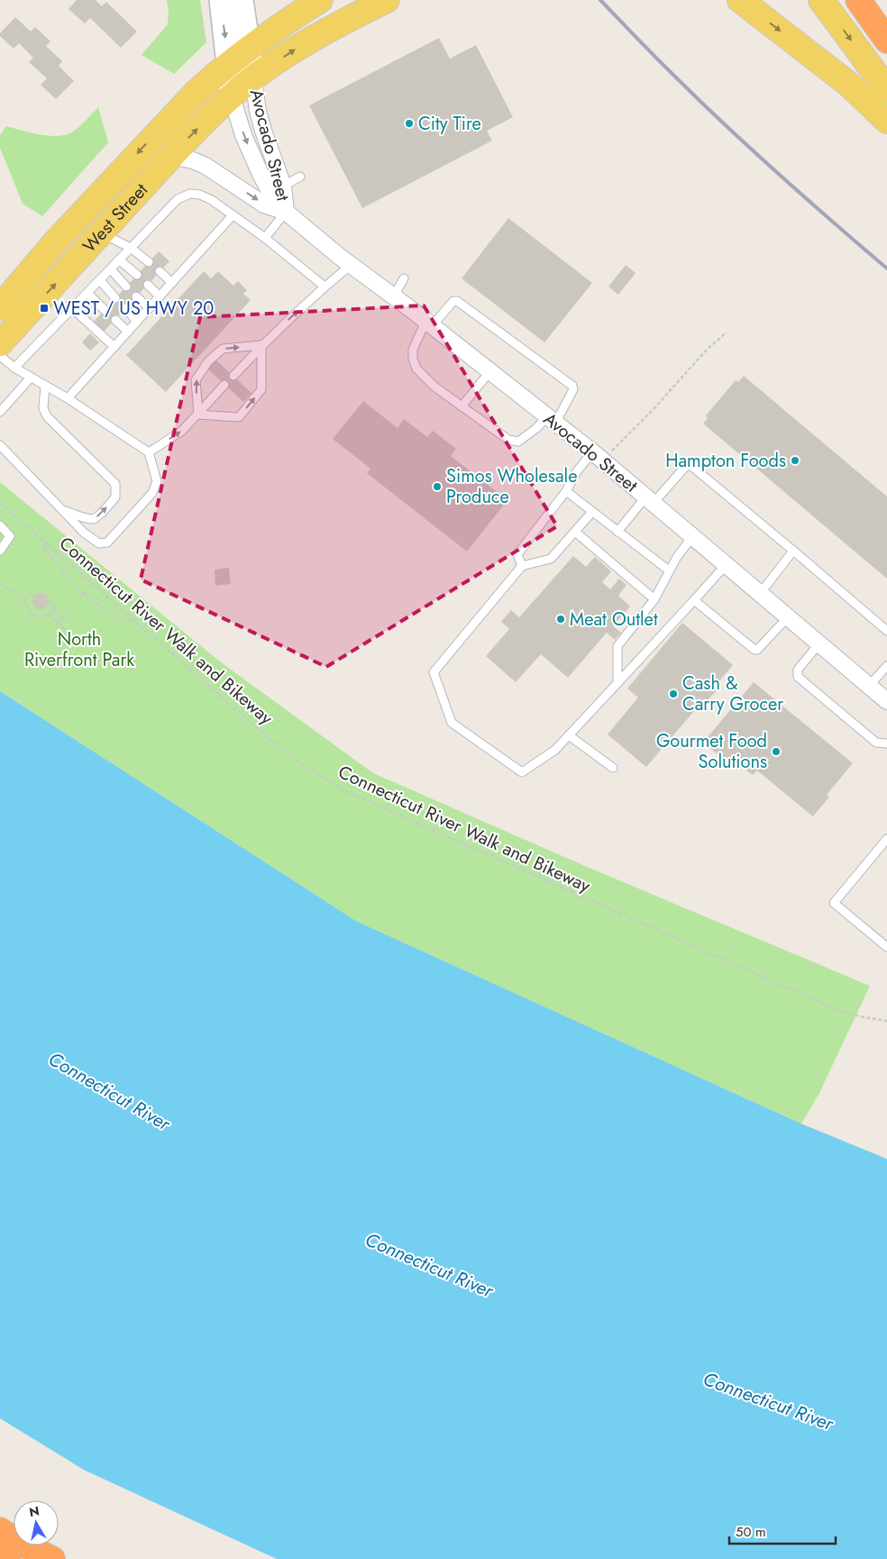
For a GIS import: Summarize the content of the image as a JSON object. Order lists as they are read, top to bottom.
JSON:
{
  "streets": {
    "main road": ["West Street"],
    "street": ["Avocado Street"],
    "path": ["Connecticut River Walk and Bikeway"]
  },
  "crossings": [
    ["Avocado Street", "West Street"]
  ],
  "water": ["Connecticut River"],
  "parks": ["North Riverfront Park"],
  "places": {
    "other": [
      "City Tire",
      "Hampton Foods",
      "Simos Wholesale Produce",
      "Meat Outlet",
      "Cash & Carry Grocer",
      "Gourmet Food Solutions"
    ],
    "transit": ["WEST / US HWY 20"]
  },
  "scale_bar": "50 m",
  "north": "top"
}
